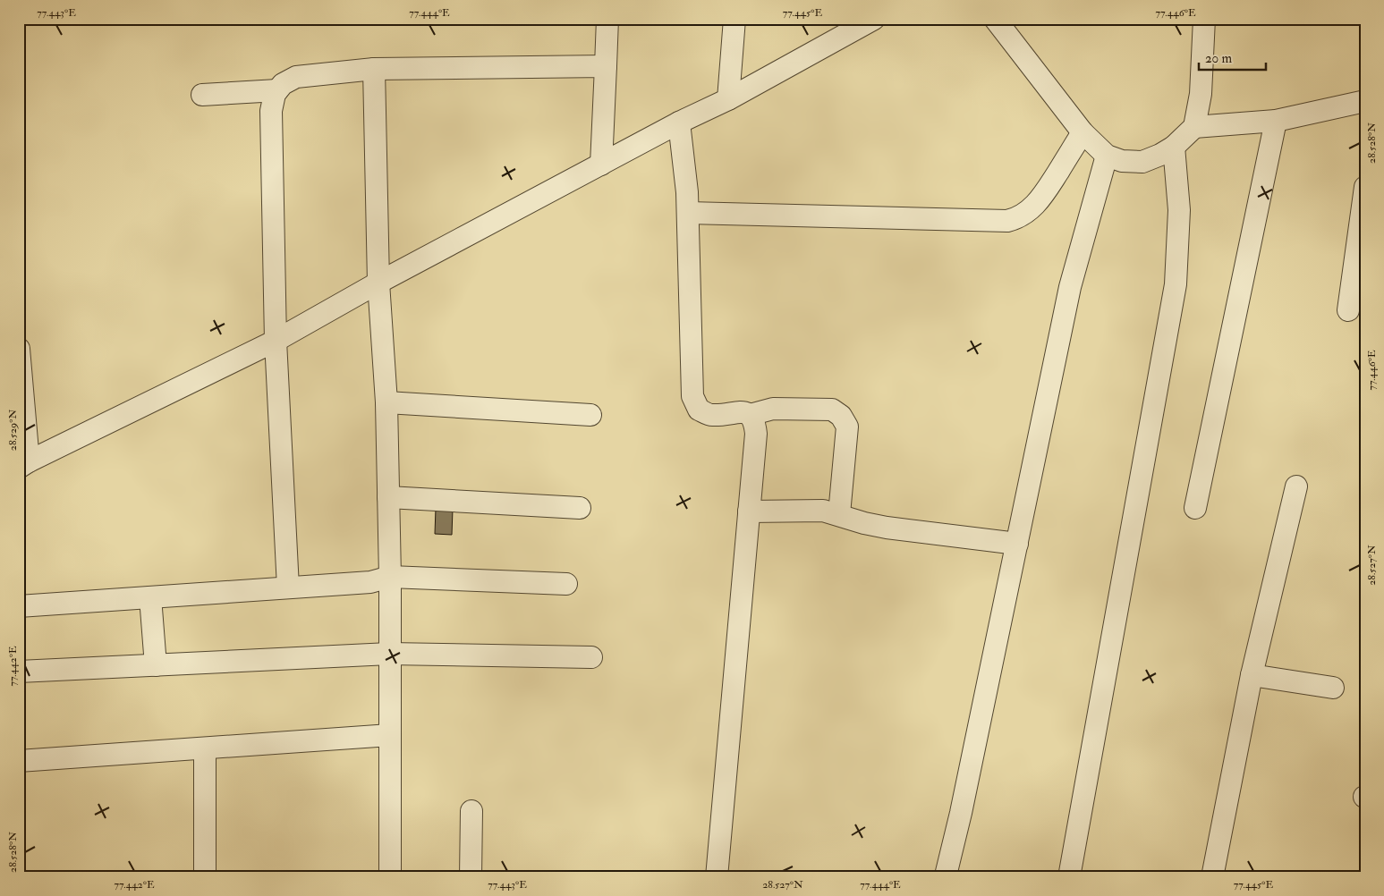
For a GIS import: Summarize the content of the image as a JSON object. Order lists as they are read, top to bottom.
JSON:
{
  "scale_bar": "20 m",
  "coordinates": [
    "77.443°E",
    "77.444°E",
    "77.445°E",
    "77.446°E",
    "28.528°N",
    "28.529°N",
    "28.527°N",
    "77.442°E"
  ]
}
